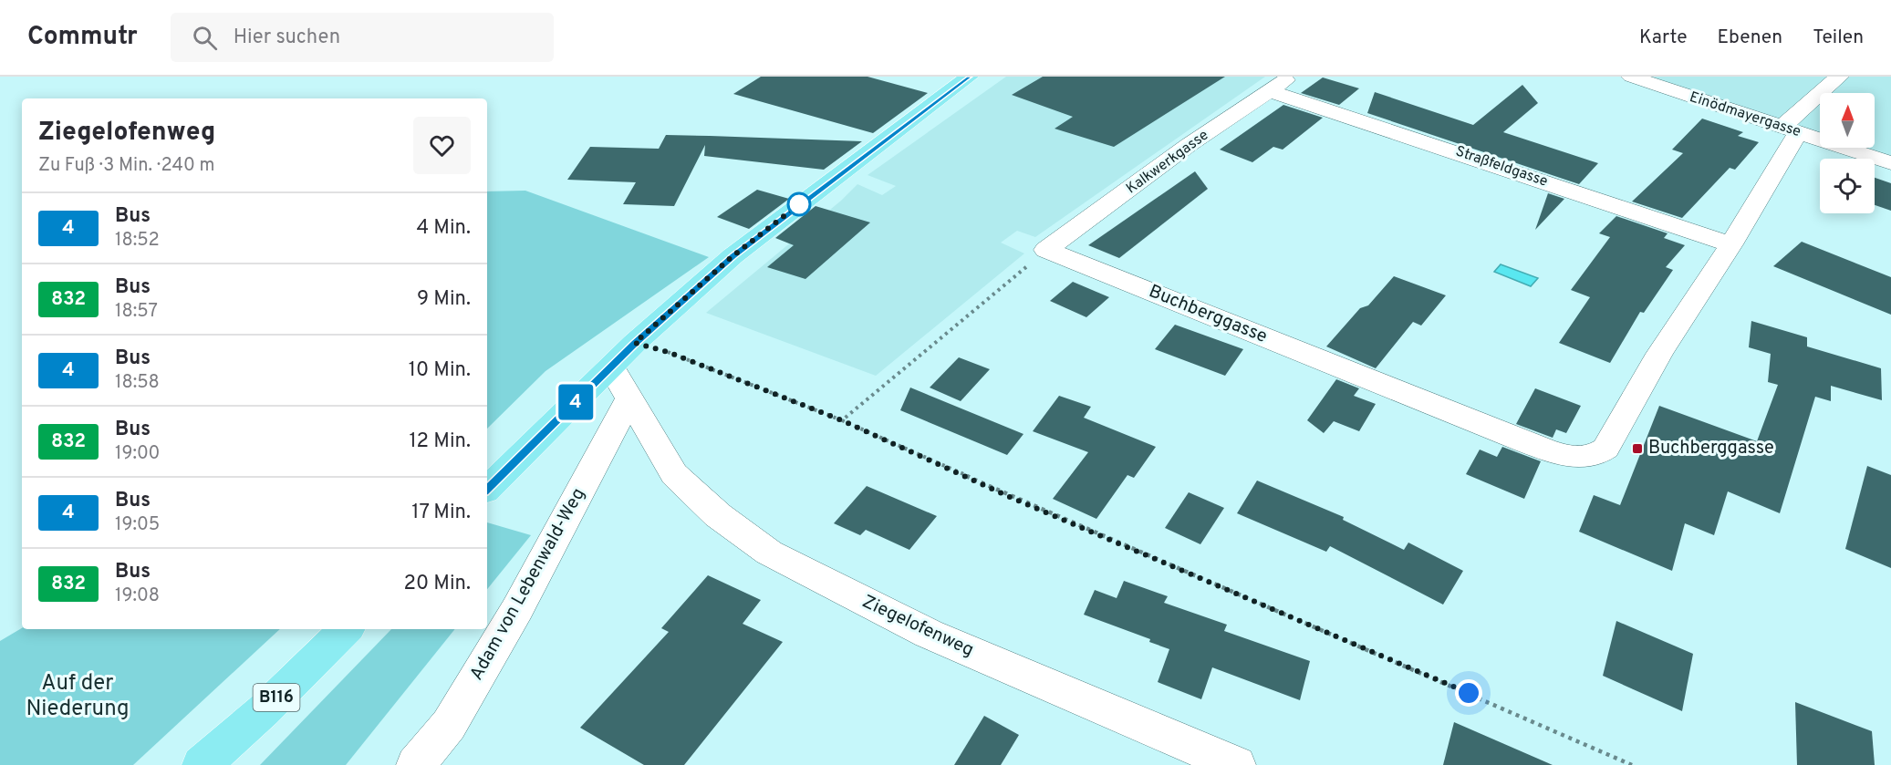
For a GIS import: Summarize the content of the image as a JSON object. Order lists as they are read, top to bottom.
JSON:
{
  "streets": {
    "main road": ["B116"],
    "street": [
      "Einödmayergasse",
      "Kalkwerkgasse",
      "Straßfeldgasse",
      "Buchberggasse",
      "Adam von Lebenwald-Weg",
      "Ziegelofenweg"
    ]
  },
  "crossings": [
    ["Einödmayergasse", "Buchberggasse"],
    ["Kalkwerkgasse", "Straßfeldgasse"],
    ["Kalkwerkgasse", "Buchberggasse"],
    ["Straßfeldgasse", "Buchberggasse"],
    ["Adam von Lebenwald-Weg", "Ziegelofenweg"]
  ],
  "parks": ["Auf der Niederung"],
  "places": {
    "transit": ["Buchberggasse"]
  },
  "lines": ["bus line 4"],
  "north": "top",
  "page": {
    "header": "Commutr",
    "search": "Hier suchen",
    "nav": ["Karte", "Ebenen", "Teilen"],
    "on_map": "4",
    "heading": ["Ziegelofenweg", "Zu Fuß · 3 Min. · 240 m"],
    "list": [
      {
        "mark": "4",
        "name": "Bus",
        "note": "18:52",
        "value": "4 Min."
      },
      {
        "mark": "832",
        "name": "Bus",
        "note": "18:57",
        "value": "9 Min."
      },
      {
        "mark": "4",
        "name": "Bus",
        "note": "18:58",
        "value": "10 Min."
      },
      {
        "mark": "832",
        "name": "Bus",
        "note": "19:00",
        "value": "12 Min."
      },
      {
        "mark": "4",
        "name": "Bus",
        "note": "19:05",
        "value": "17 Min."
      },
      {
        "mark": "832",
        "name": "Bus",
        "note": "19:08",
        "value": "20 Min."
      }
    ]
  }
}
